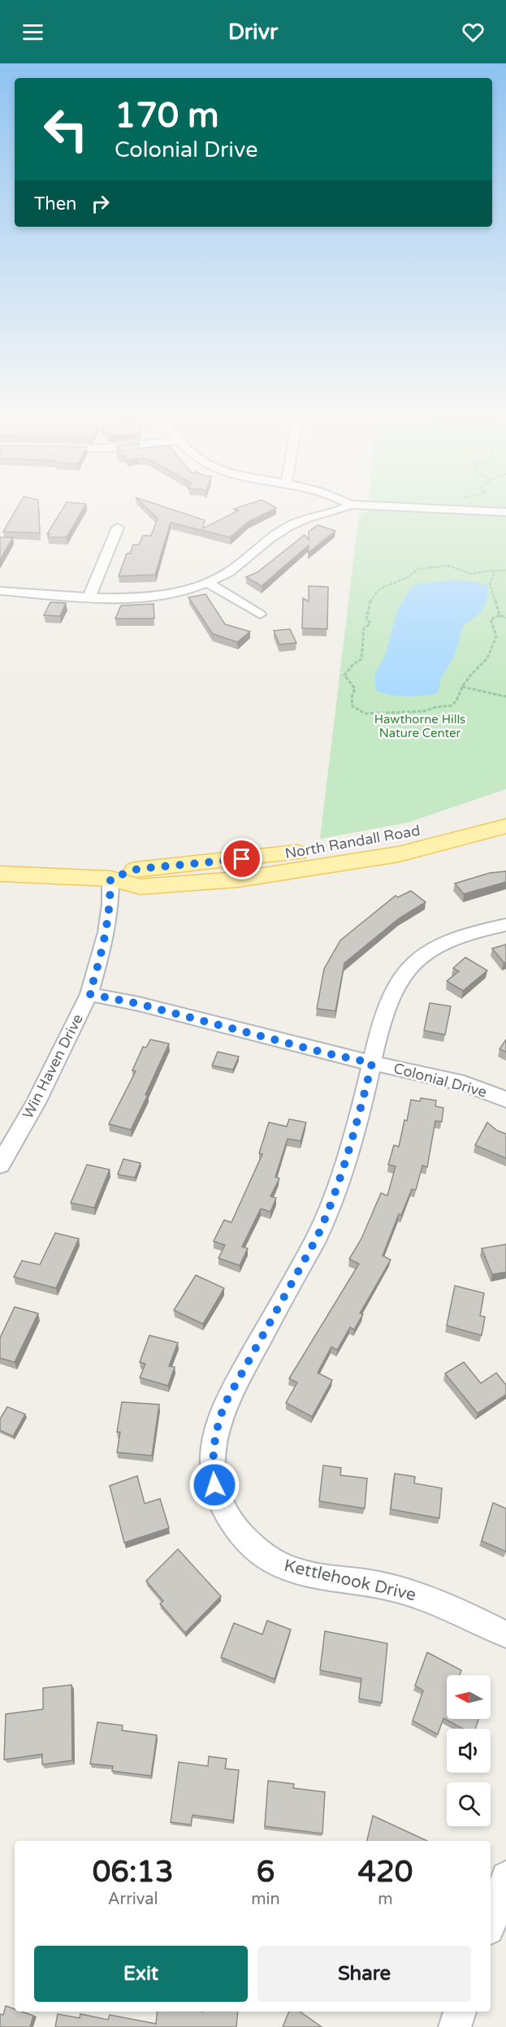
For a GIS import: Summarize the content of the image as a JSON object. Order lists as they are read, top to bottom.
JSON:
{
  "streets": {
    "main road": ["North Randall Road"],
    "street": ["Win Haven Drive", "Colonial Drive", "Kettlehook Drive"]
  },
  "crossings": [
    ["North Randall Road", "Win Haven Drive"],
    ["Win Haven Drive", "Colonial Drive"],
    ["Colonial Drive", "Kettlehook Drive"]
  ],
  "parks": ["Hawthorne Hills Nature Center"],
  "north": "left",
  "page": {
    "header": "Drivr",
    "turn": ["170 m", "Colonial Drive"],
    "then": "Then",
    "eta": [
      "06:13",
      "Arrival",
      "6",
      "min",
      "420",
      "m"
    ],
    "buttons": ["Exit", "Share"]
  }
}
